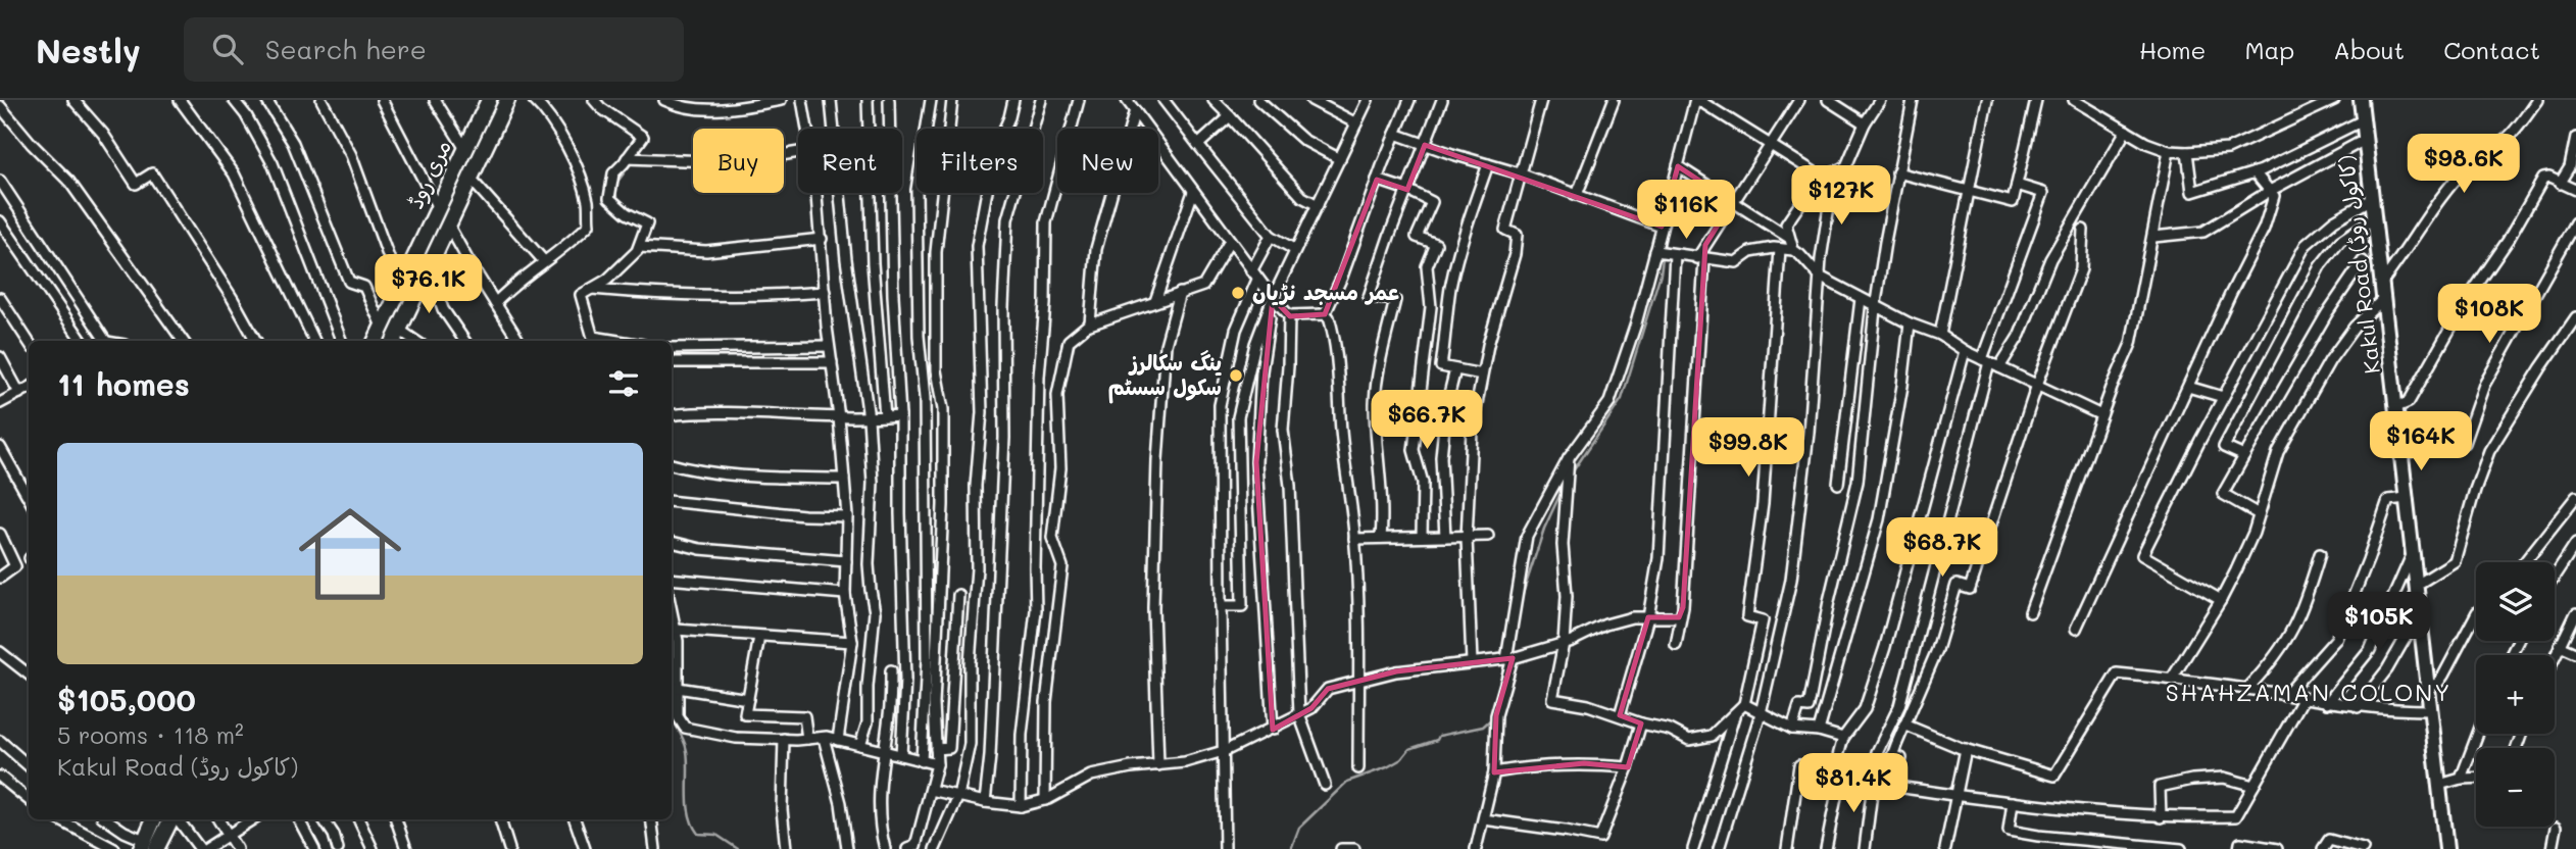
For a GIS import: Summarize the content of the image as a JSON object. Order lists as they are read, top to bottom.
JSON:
{
  "streets": {
    "main road": ["مری روڈ", "Kakul Road (کاکول روڈ)"]
  },
  "districts": ["SHAHZAMAN COLONY"],
  "places": ["عمر مسجد نڑیاں", "ینگ سکالرز سکول سسٹم"],
  "page": {
    "header": "Nestly",
    "search": "Search here",
    "nav": [
      "Home",
      "Map",
      "About",
      "Contact"
    ],
    "chip": [
      "Buy",
      "Rent",
      "Filters",
      "New"
    ],
    "price": [
      "$98.6K",
      "$127K",
      "$116K",
      "$76.1K",
      "$108K",
      "$66.7K",
      "$164K",
      "$99.8K",
      "$68.7K",
      "$105K",
      "$81.4K"
    ],
    "heading": "11 homes",
    "list": [
      {
        "name": "$105,000",
        "note": "5 rooms · 118 m² · Kakul Road (کاکول روڈ)"
      }
    ],
    "map_buttons": ["+", "−"]
  }
}
